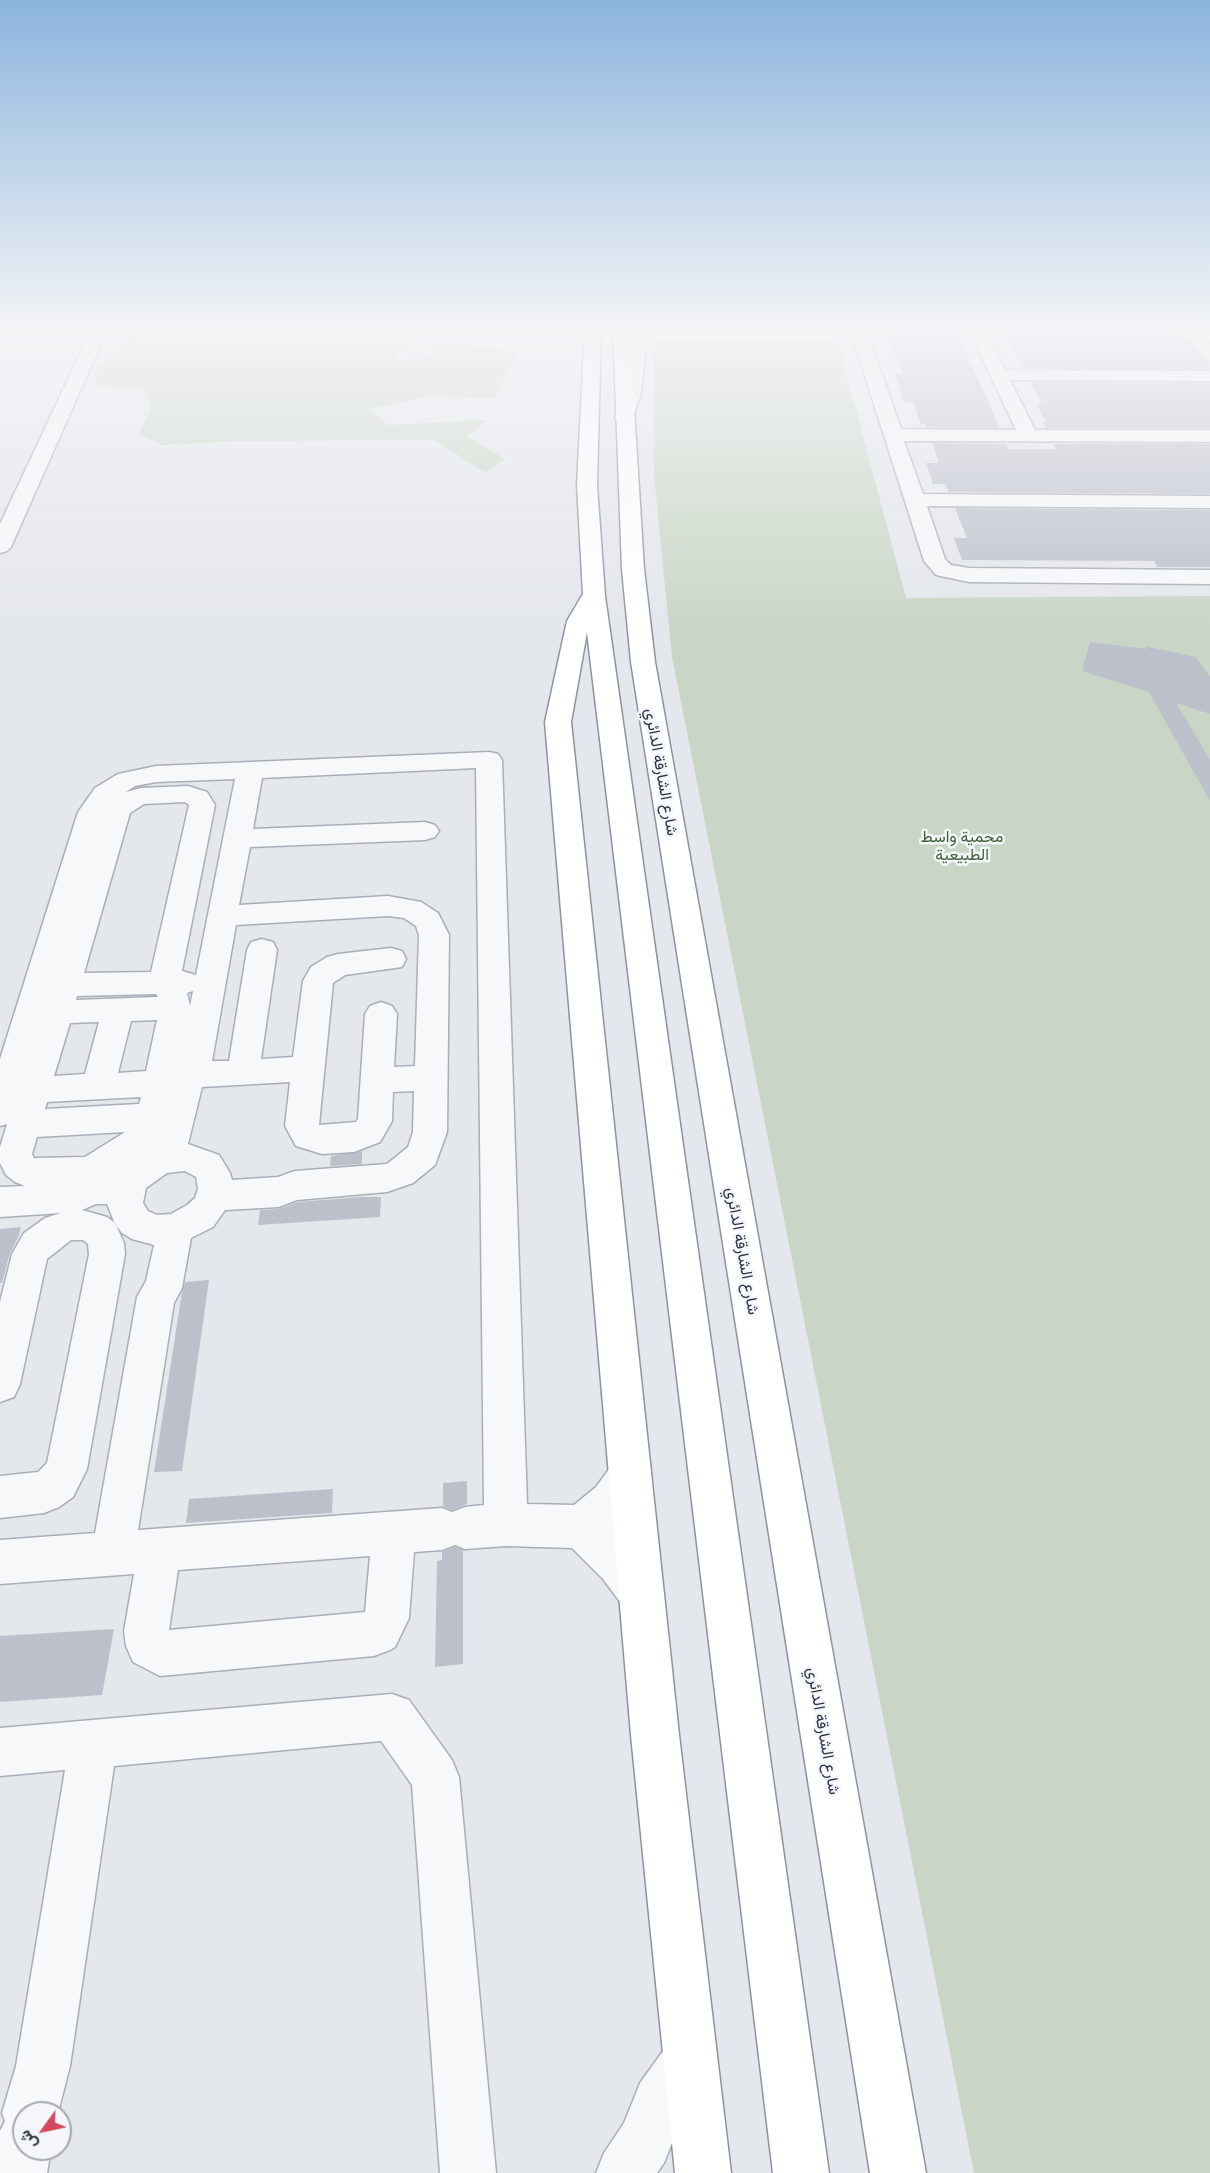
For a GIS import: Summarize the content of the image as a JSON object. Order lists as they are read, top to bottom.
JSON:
{
  "streets": {
    "highway": ["شارع الشارقة الدائري"]
  },
  "parks": ["محمية واسط الطبيعية"],
  "north": "bottom left"
}
